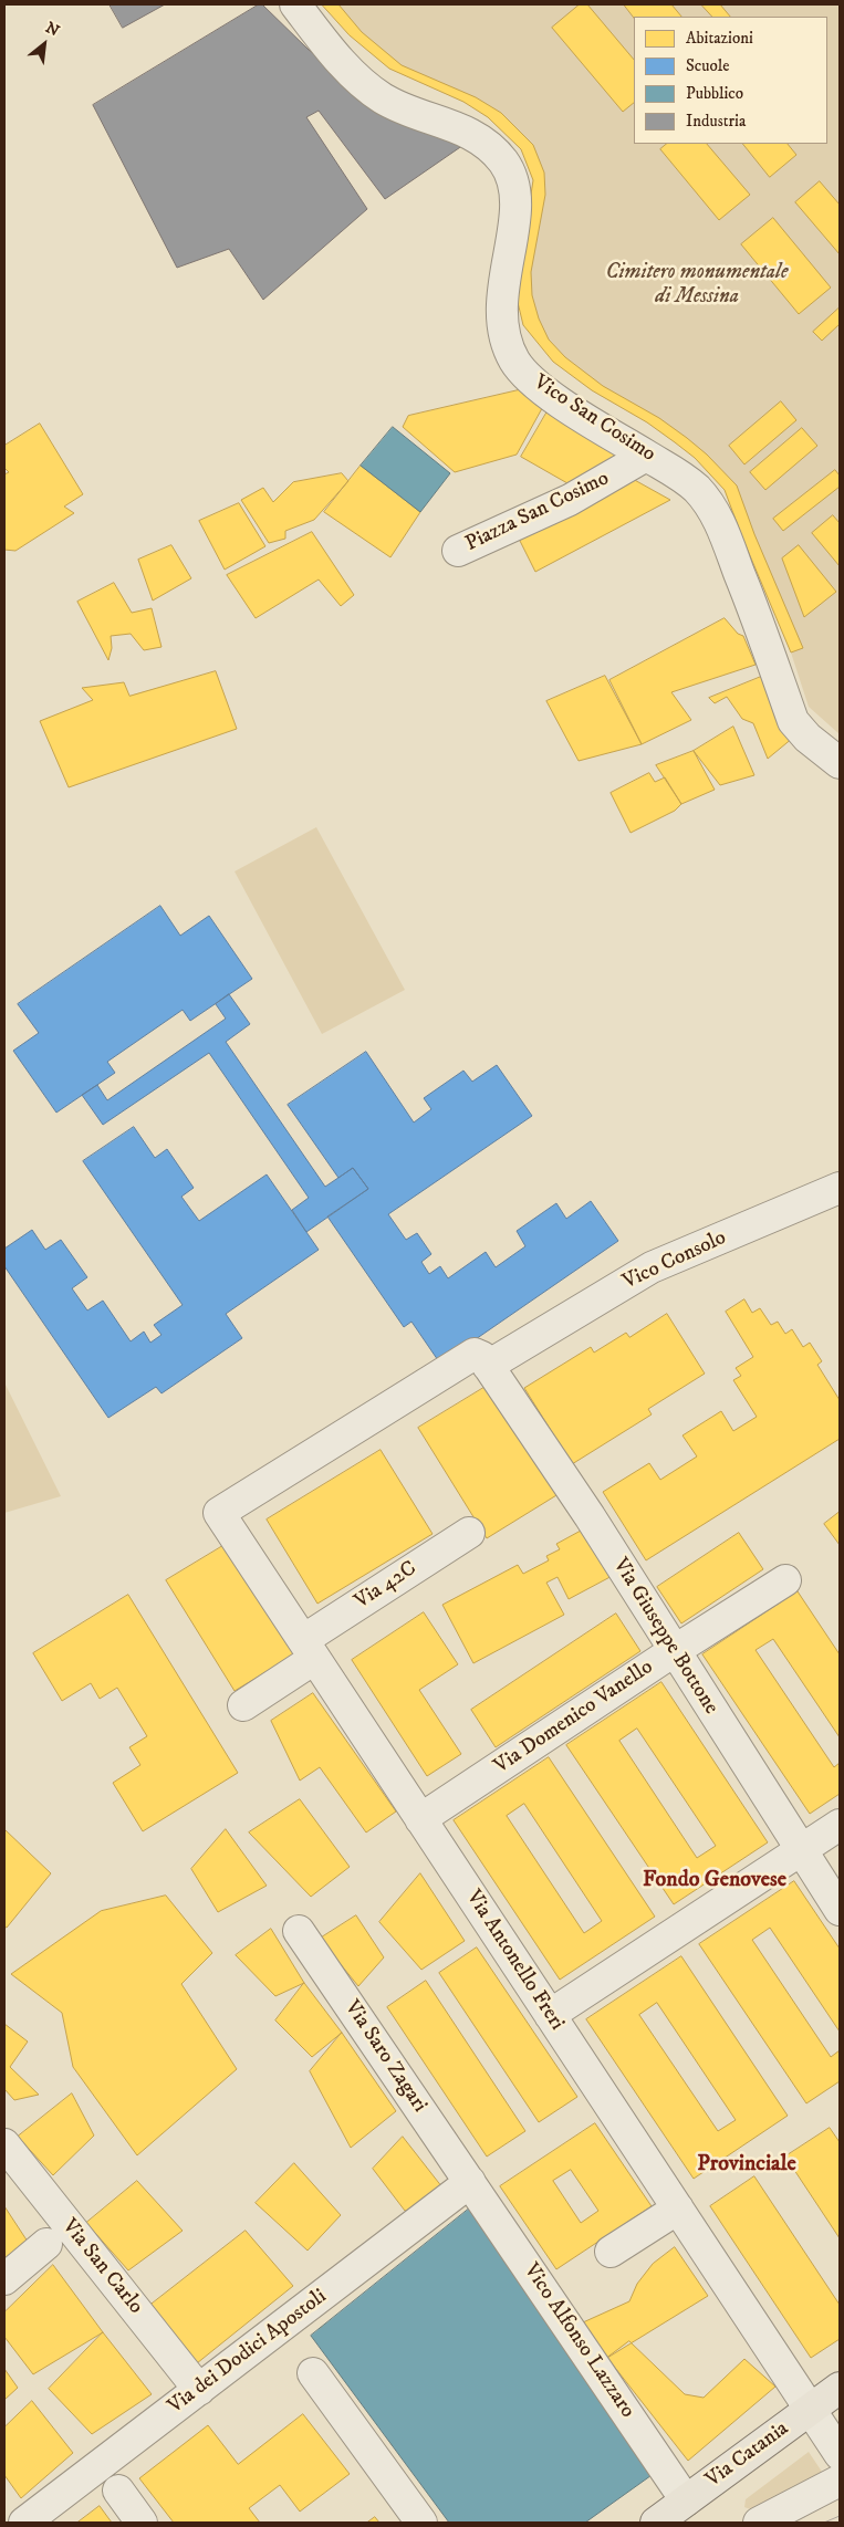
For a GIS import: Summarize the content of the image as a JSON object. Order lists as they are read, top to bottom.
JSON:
{
  "streets": {
    "main road": ["Via Catania"],
    "street": [
      "Vico San Cosimo",
      "Piazza San Cosimo",
      "Vico Consolo",
      "Via 42C",
      "Via Giuseppe Bottone",
      "Via Domenico Vanello",
      "Via Antonello Freri",
      "Via Saro Zagari",
      "Via San Carlo",
      "Vico Alfonso Lazzaro",
      "Via dei Dodici Apostoli"
    ]
  },
  "crossings": [
    ["Vico San Cosimo", "Piazza San Cosimo"],
    ["Vico Consolo", "Via Giuseppe Bottone"],
    ["Vico Consolo", "Via Antonello Freri"],
    ["Via 42C", "Via Antonello Freri"],
    ["Via Giuseppe Bottone", "Via Domenico Vanello"],
    ["Via Giuseppe Bottone", "Via Antonello Freri"],
    ["Via Domenico Vanello", "Via Antonello Freri"],
    ["Via Antonello Freri", "Via Catania"],
    ["Via Saro Zagari", "Vico Alfonso Lazzaro"],
    ["Via Saro Zagari", "Via dei Dodici Apostoli"],
    ["Via San Carlo", "Via dei Dodici Apostoli"],
    ["Vico Alfonso Lazzaro", "Via dei Dodici Apostoli"],
    ["Vico Alfonso Lazzaro", "Via Catania"]
  ],
  "districts": ["Fondo Genovese", "Provinciale"],
  "parks": ["Cimitero monumentale di Messina"],
  "legend": [
    "Abitazioni",
    "Scuole",
    "Pubblico",
    "Industria"
  ],
  "north": "top right"
}
